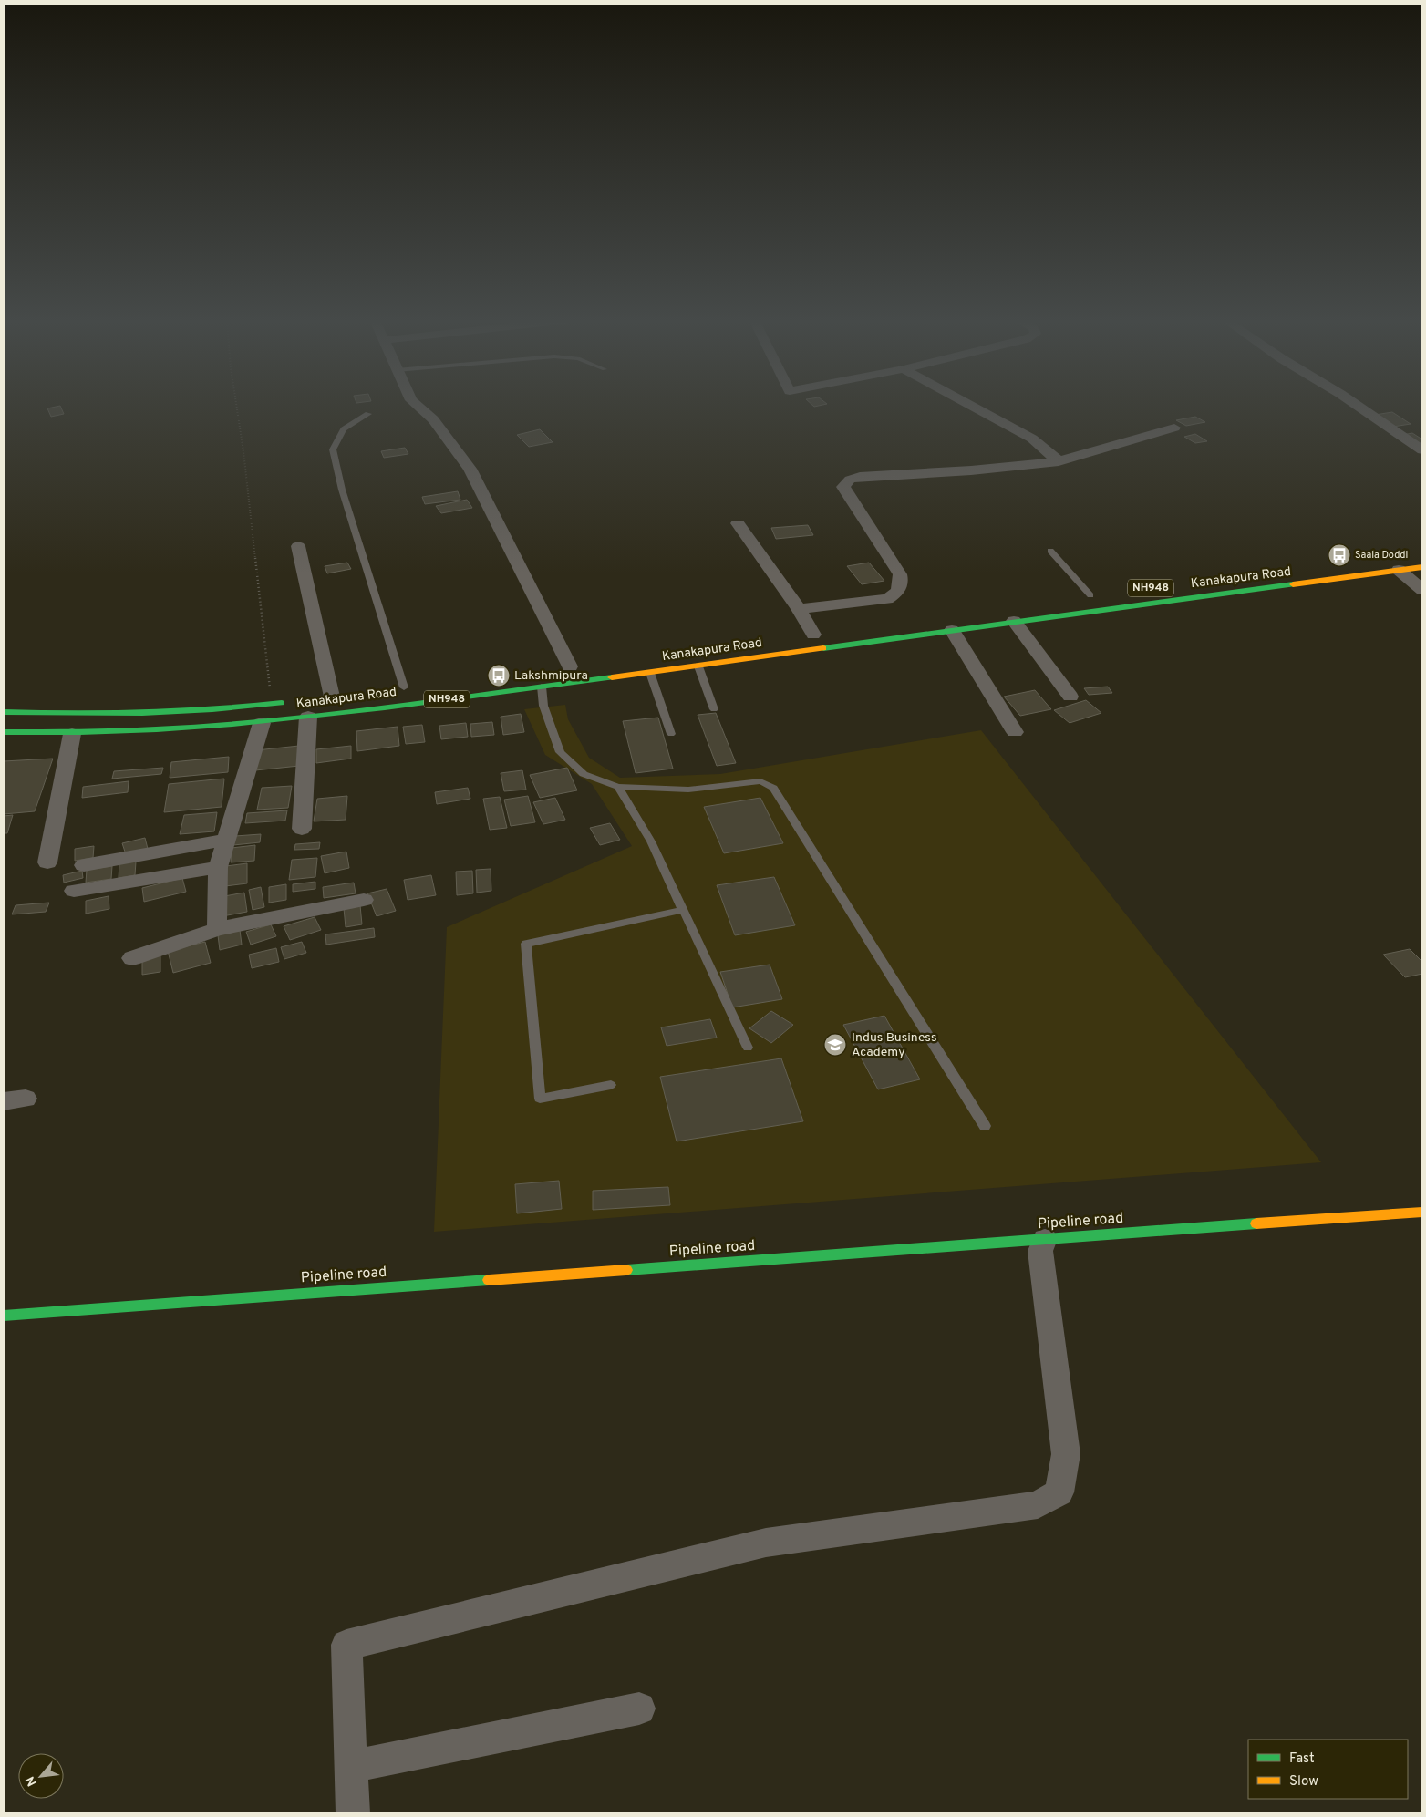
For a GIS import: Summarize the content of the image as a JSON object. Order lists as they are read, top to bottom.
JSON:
{
  "streets": {
    "main road": ["Kanakapura Road", "NH948", "Pipeline road"]
  },
  "places": {
    "bus stop": ["Saala Doddi", "Lakshmipura"],
    "school or university": ["Indus Business Academy"]
  },
  "legend": ["Fast", "Slow"],
  "north": "bottom left"
}
